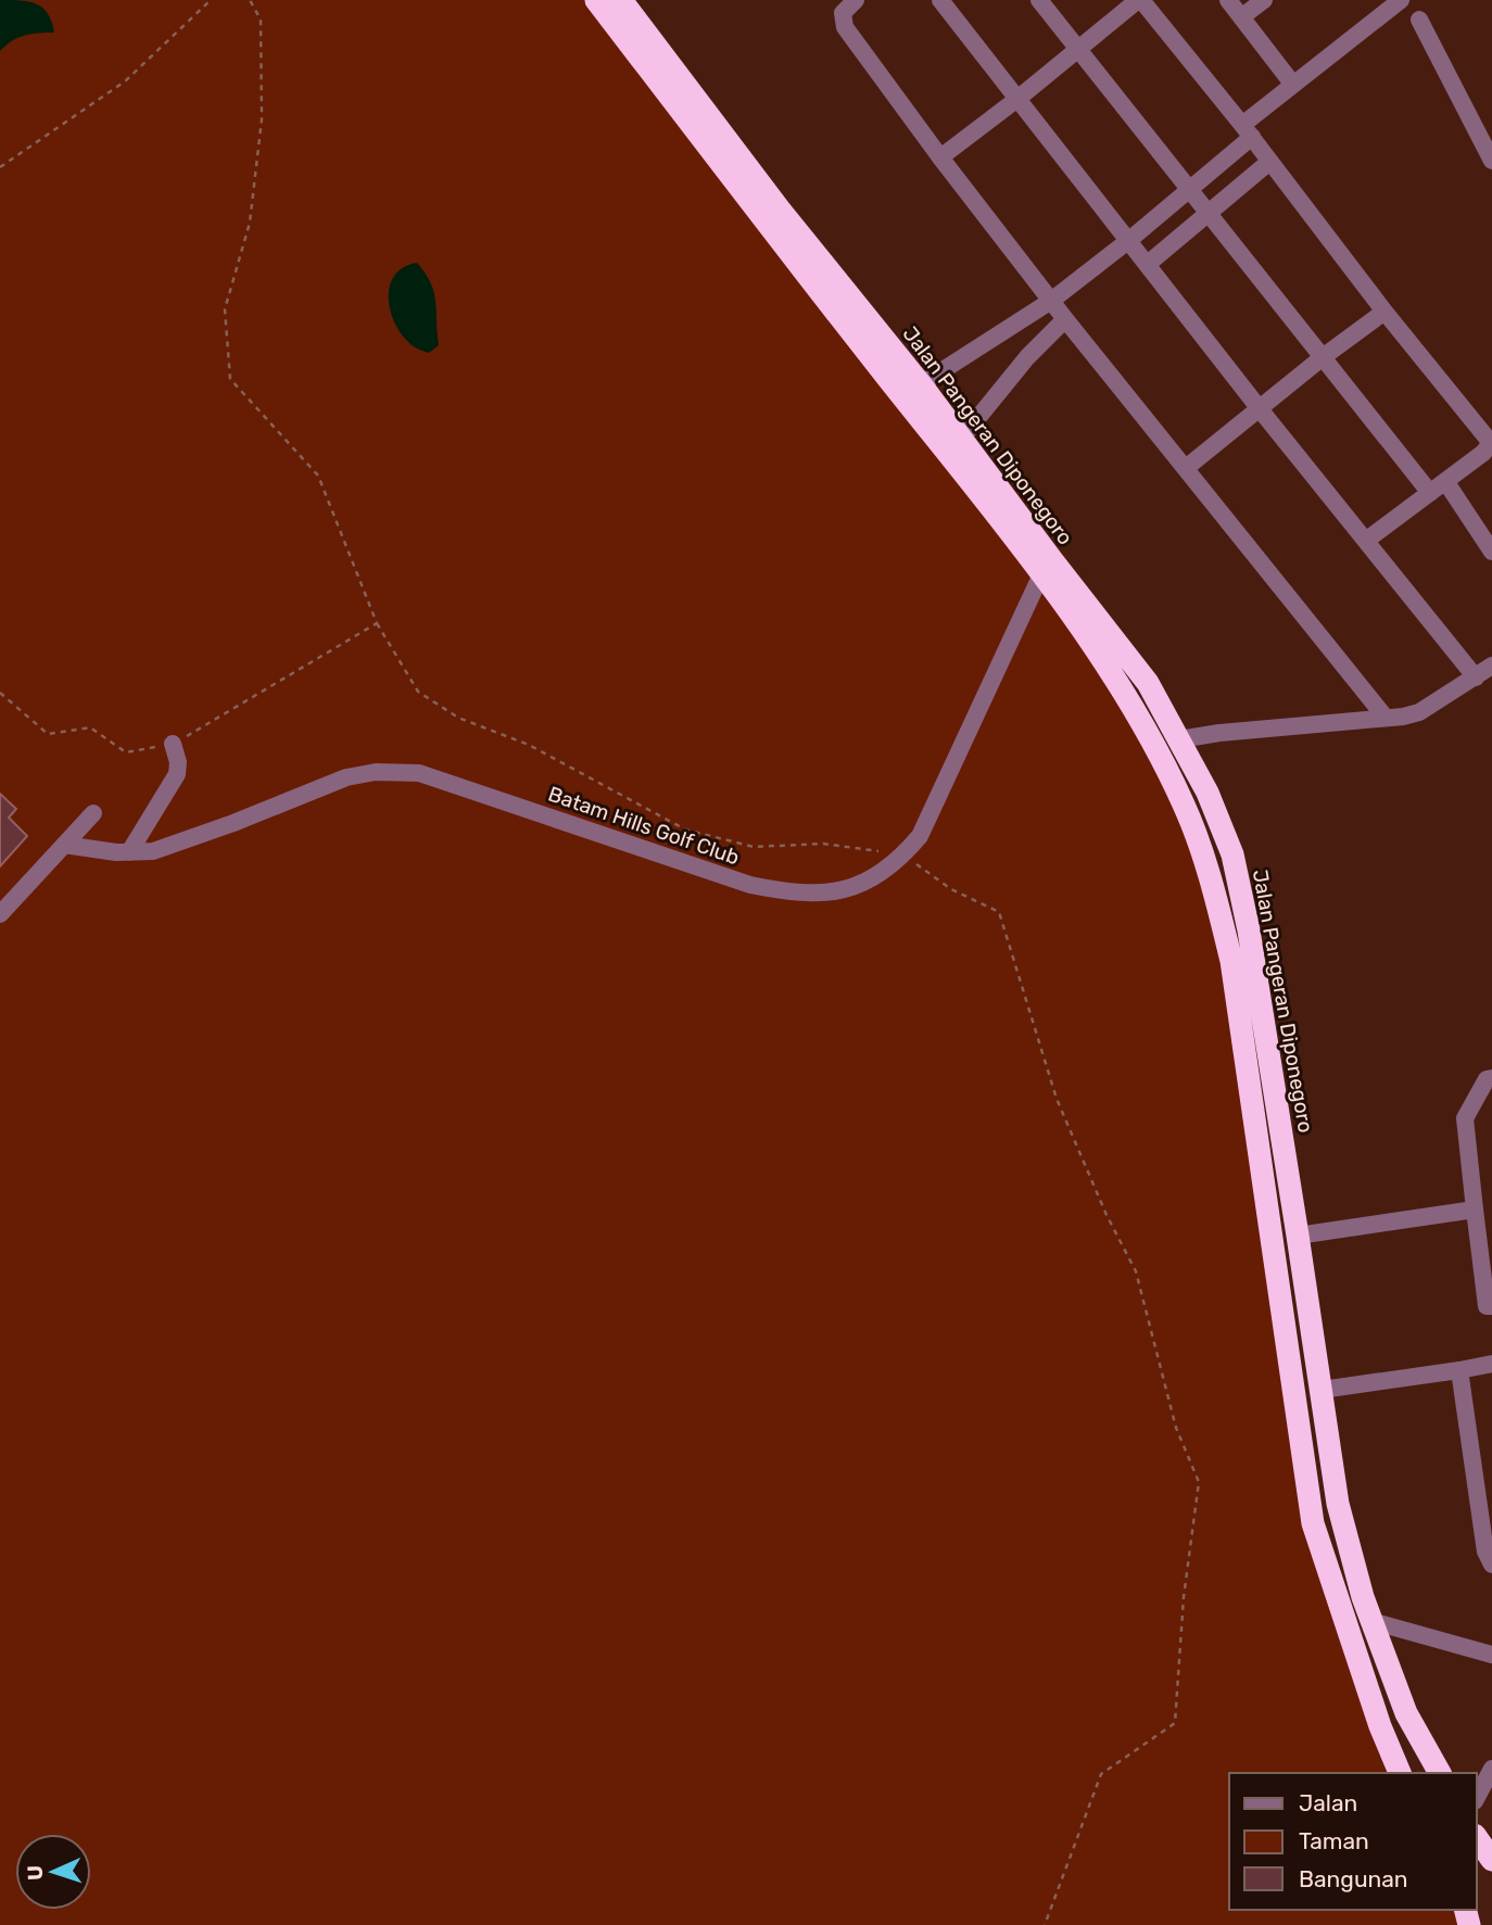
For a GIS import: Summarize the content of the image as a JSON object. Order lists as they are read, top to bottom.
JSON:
{
  "streets": {
    "highway": ["Jalan Pangeran Diponegoro"],
    "street": ["Batam Hills Golf Club"]
  },
  "crossings": [
    ["Jalan Pangeran Diponegoro", "Batam Hills Golf Club"]
  ],
  "legend": ["Jalan", "Taman", "Bangunan"],
  "north": "left"
}
